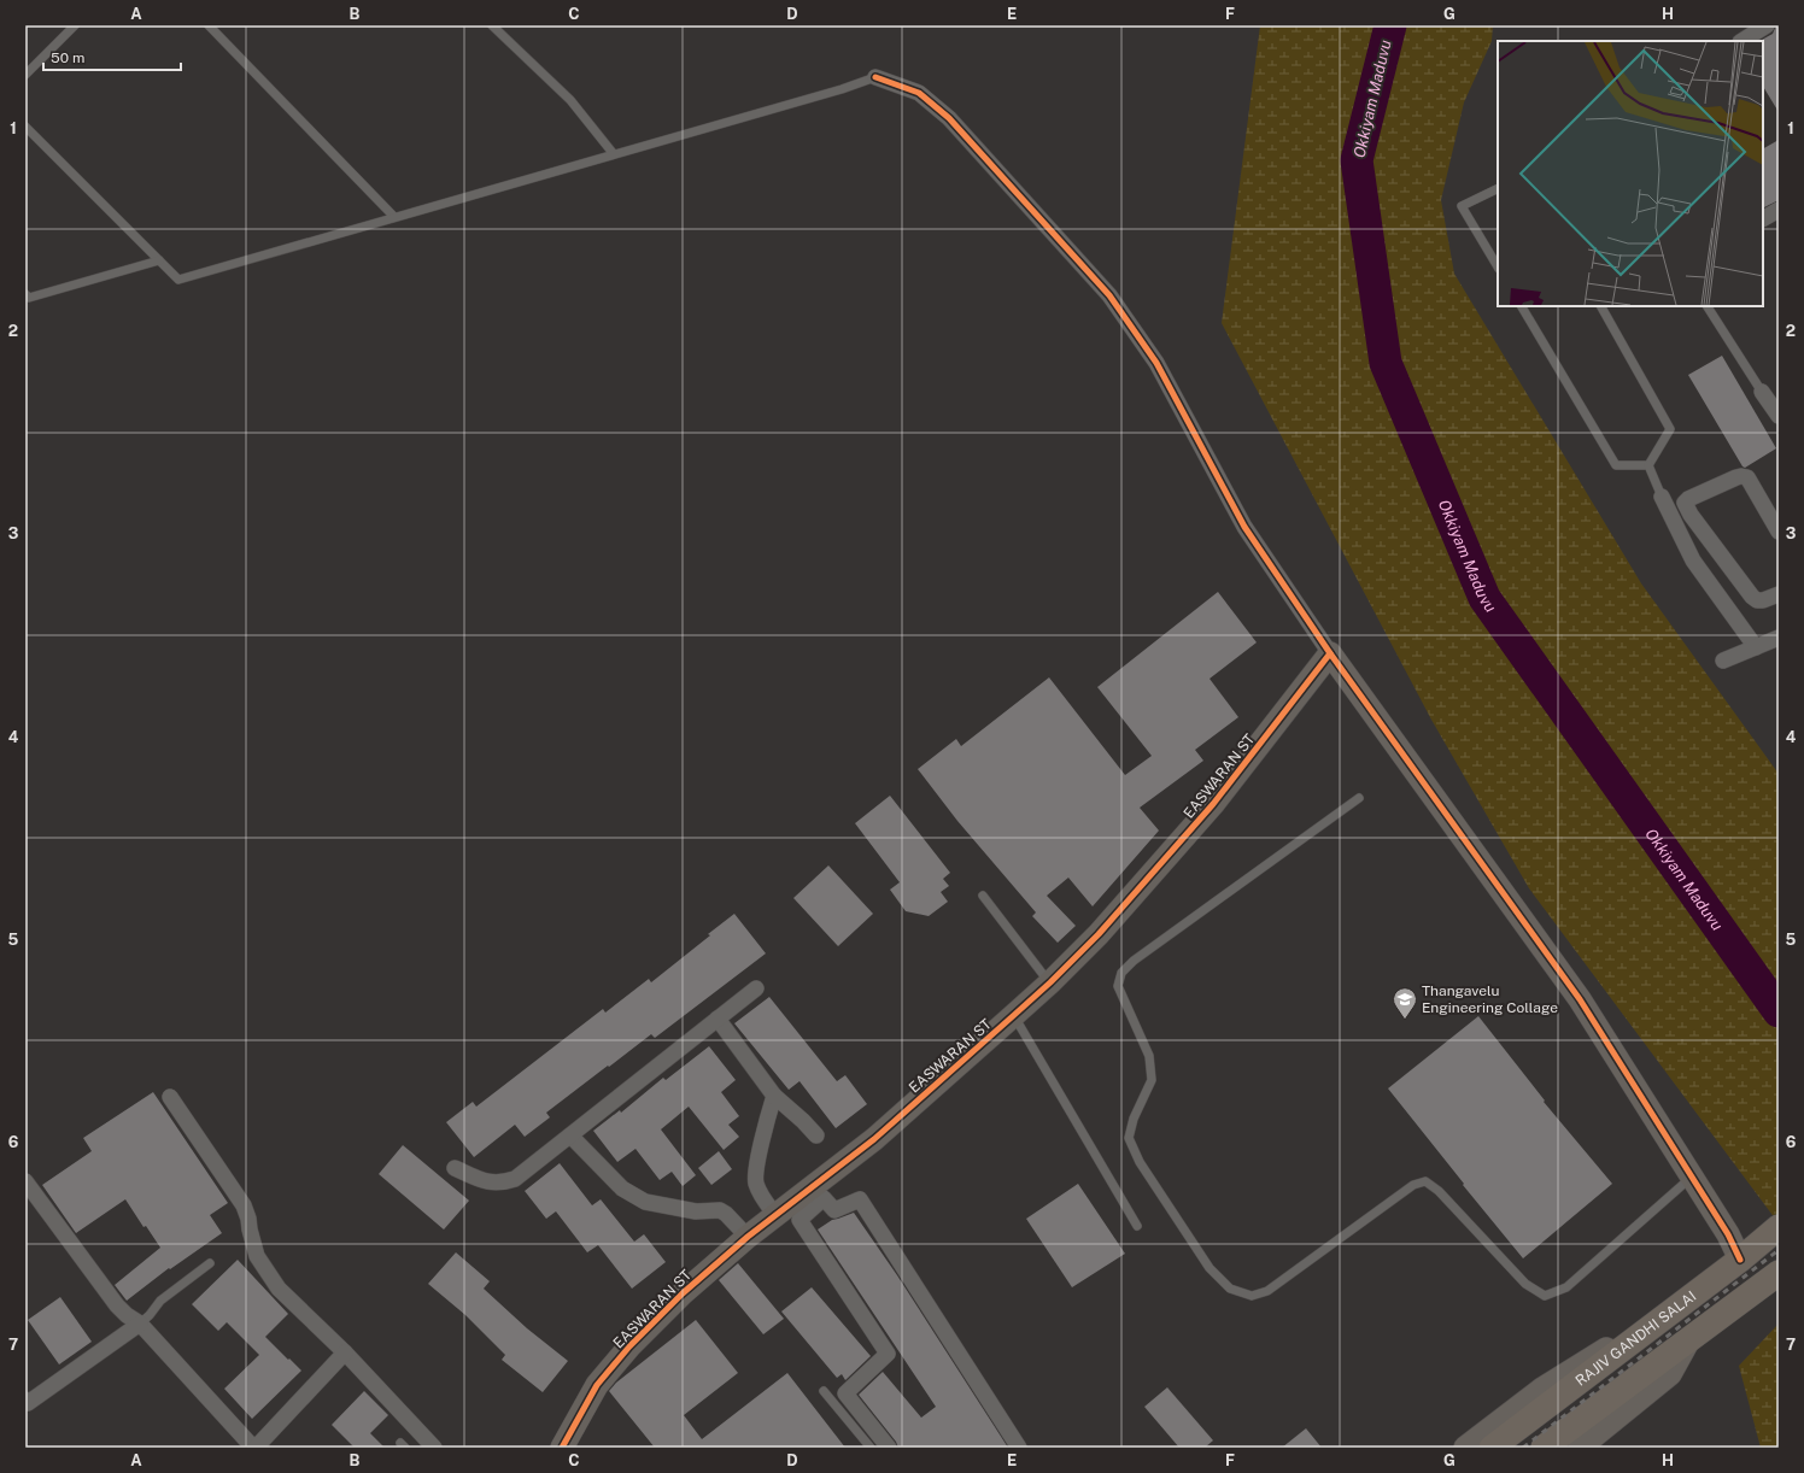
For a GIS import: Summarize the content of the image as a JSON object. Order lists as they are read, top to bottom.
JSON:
{
  "streets": {
    "main road": ["RAJIV GANDHI SALAI"],
    "street": ["EASWARAN ST"]
  },
  "water": ["Okkiyam Maduvu"],
  "places": {
    "school or university": ["Thangavelu Engineering Collage"]
  },
  "scale_bar": "50 m",
  "grid": {
    "columns": [
      "A",
      "B",
      "C",
      "D",
      "E",
      "F",
      "G",
      "H"
    ],
    "rows": [
      "1",
      "2",
      "3",
      "4",
      "5",
      "6",
      "7"
    ]
  }
}
